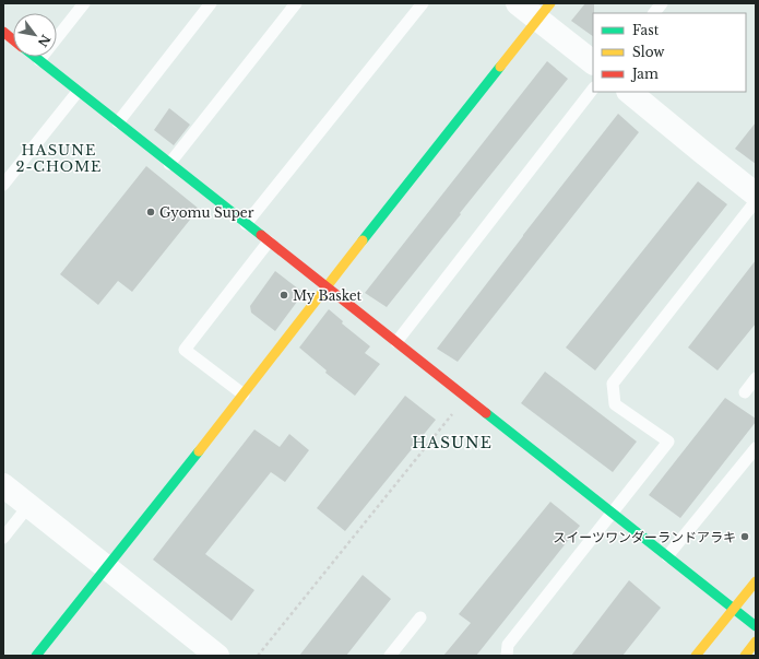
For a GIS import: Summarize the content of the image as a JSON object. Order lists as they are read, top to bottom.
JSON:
{
  "districts": ["HASUNE 2-CHOME", "HASUNE"],
  "places": ["Gyomu Super", "My Basket", "スイーツワンダーランドアラキ"],
  "legend": ["Fast", "Slow", "Jam"],
  "north": "bottom right"
}
